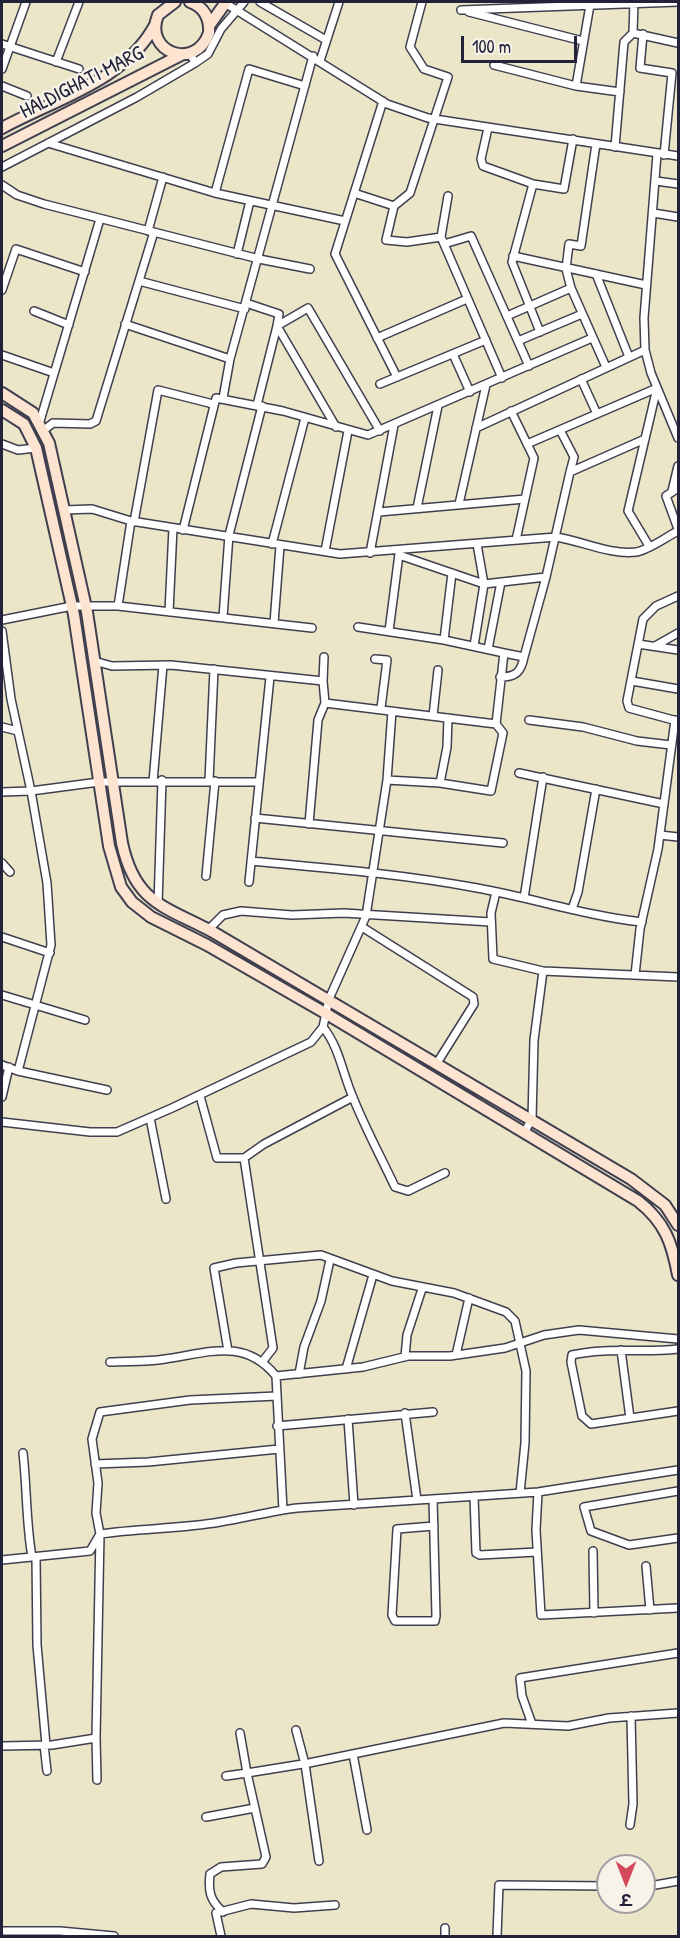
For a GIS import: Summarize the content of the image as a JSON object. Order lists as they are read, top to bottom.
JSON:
{
  "streets": {
    "street": ["HALDIGHATI MARG"]
  },
  "scale_bar": "100 m",
  "north": "bottom"
}
